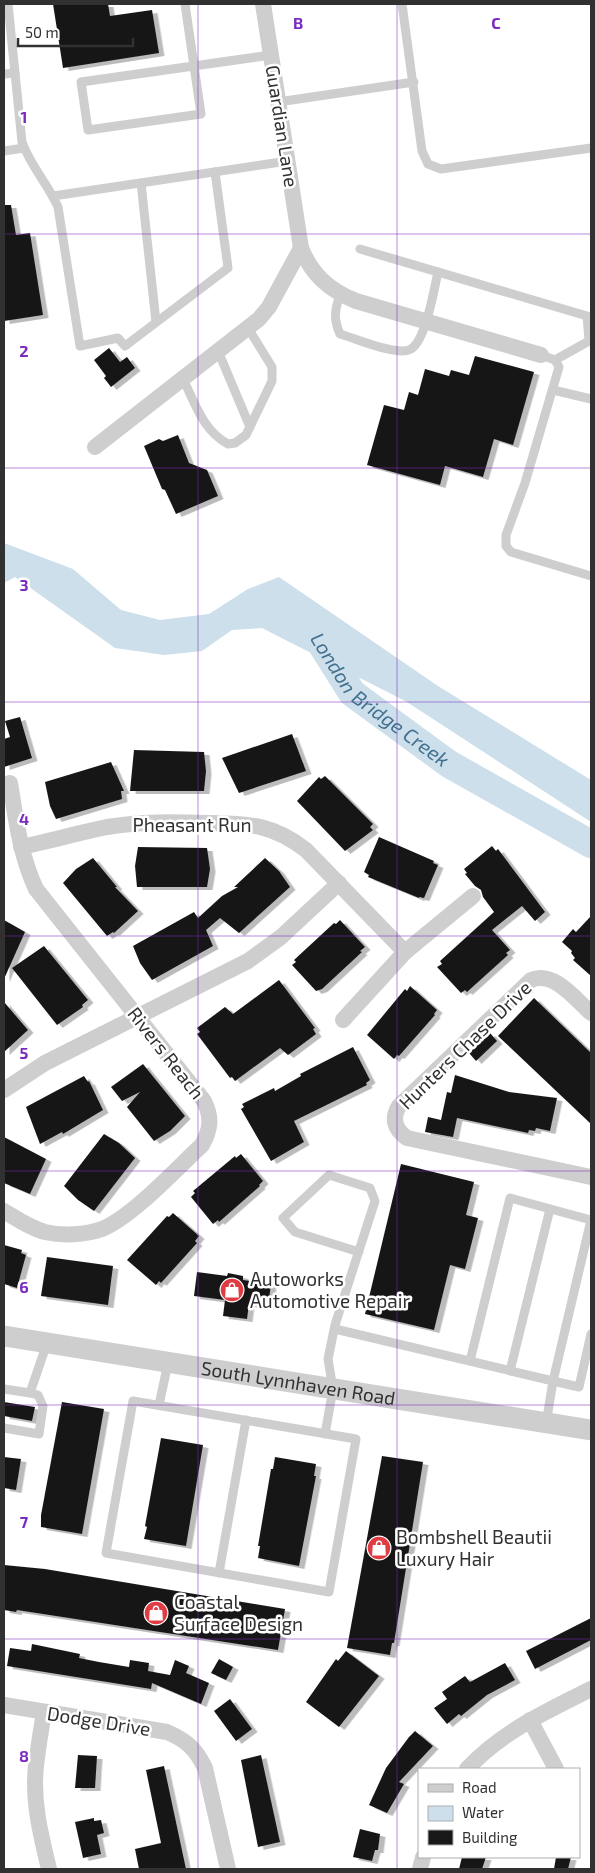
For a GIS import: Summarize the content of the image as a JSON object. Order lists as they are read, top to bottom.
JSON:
{
  "streets": {
    "street": [
      "Guardian Lane",
      "Pheasant Run",
      "Hunters Chase Drive",
      "Rivers Reach",
      "South Lynnhaven Road",
      "Dodge Drive"
    ]
  },
  "crossings": [
    ["Pheasant Run", "Rivers Reach"]
  ],
  "water": ["London Bridge Creek"],
  "places": {
    "shop": ["Autoworks Automotive Repair", "Bombshell Beautii Luxury Hair", "Coastal Surface Design"]
  },
  "legend": ["Road", "Water", "Building"],
  "scale_bar": "50 m",
  "grid": {
    "columns": ["B", "C"],
    "rows": [
      "1",
      "2",
      "3",
      "4",
      "5",
      "6",
      "7",
      "8"
    ]
  }
}
